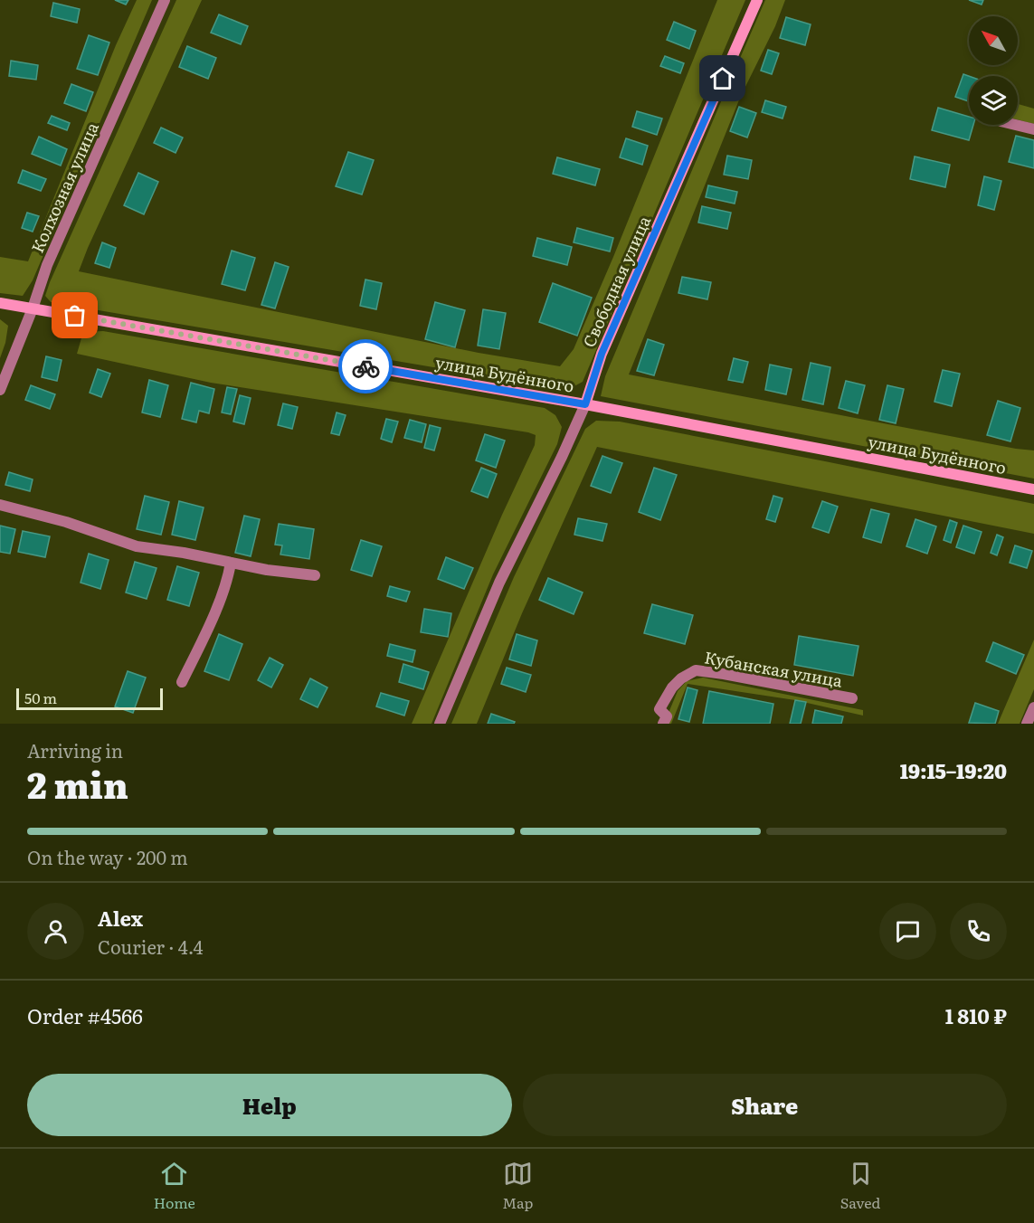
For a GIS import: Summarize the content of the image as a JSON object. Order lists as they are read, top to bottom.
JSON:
{
  "streets": {
    "street": [
      "Колхозная улица",
      "Свободная улица",
      "улица Будённого",
      "Кубанская улица"
    ]
  },
  "crossings": [
    ["Колхозная улица", "улица Будённого"],
    ["Свободная улица", "улица Будённого"]
  ],
  "scale_bar": "50 m",
  "north": "top left",
  "page": {
    "scale": "50 m",
    "heading": ["2 min", "Arriving in", "19:15–19:20"],
    "panel": [
      "Alex",
      "Courier · 4.4",
      "Order #4566",
      "1 810 ₽"
    ],
    "bar": "On the way · 200 m",
    "buttons": ["Help", "Share"],
    "tabs": ["Home", "Map", "Saved"]
  }
}
